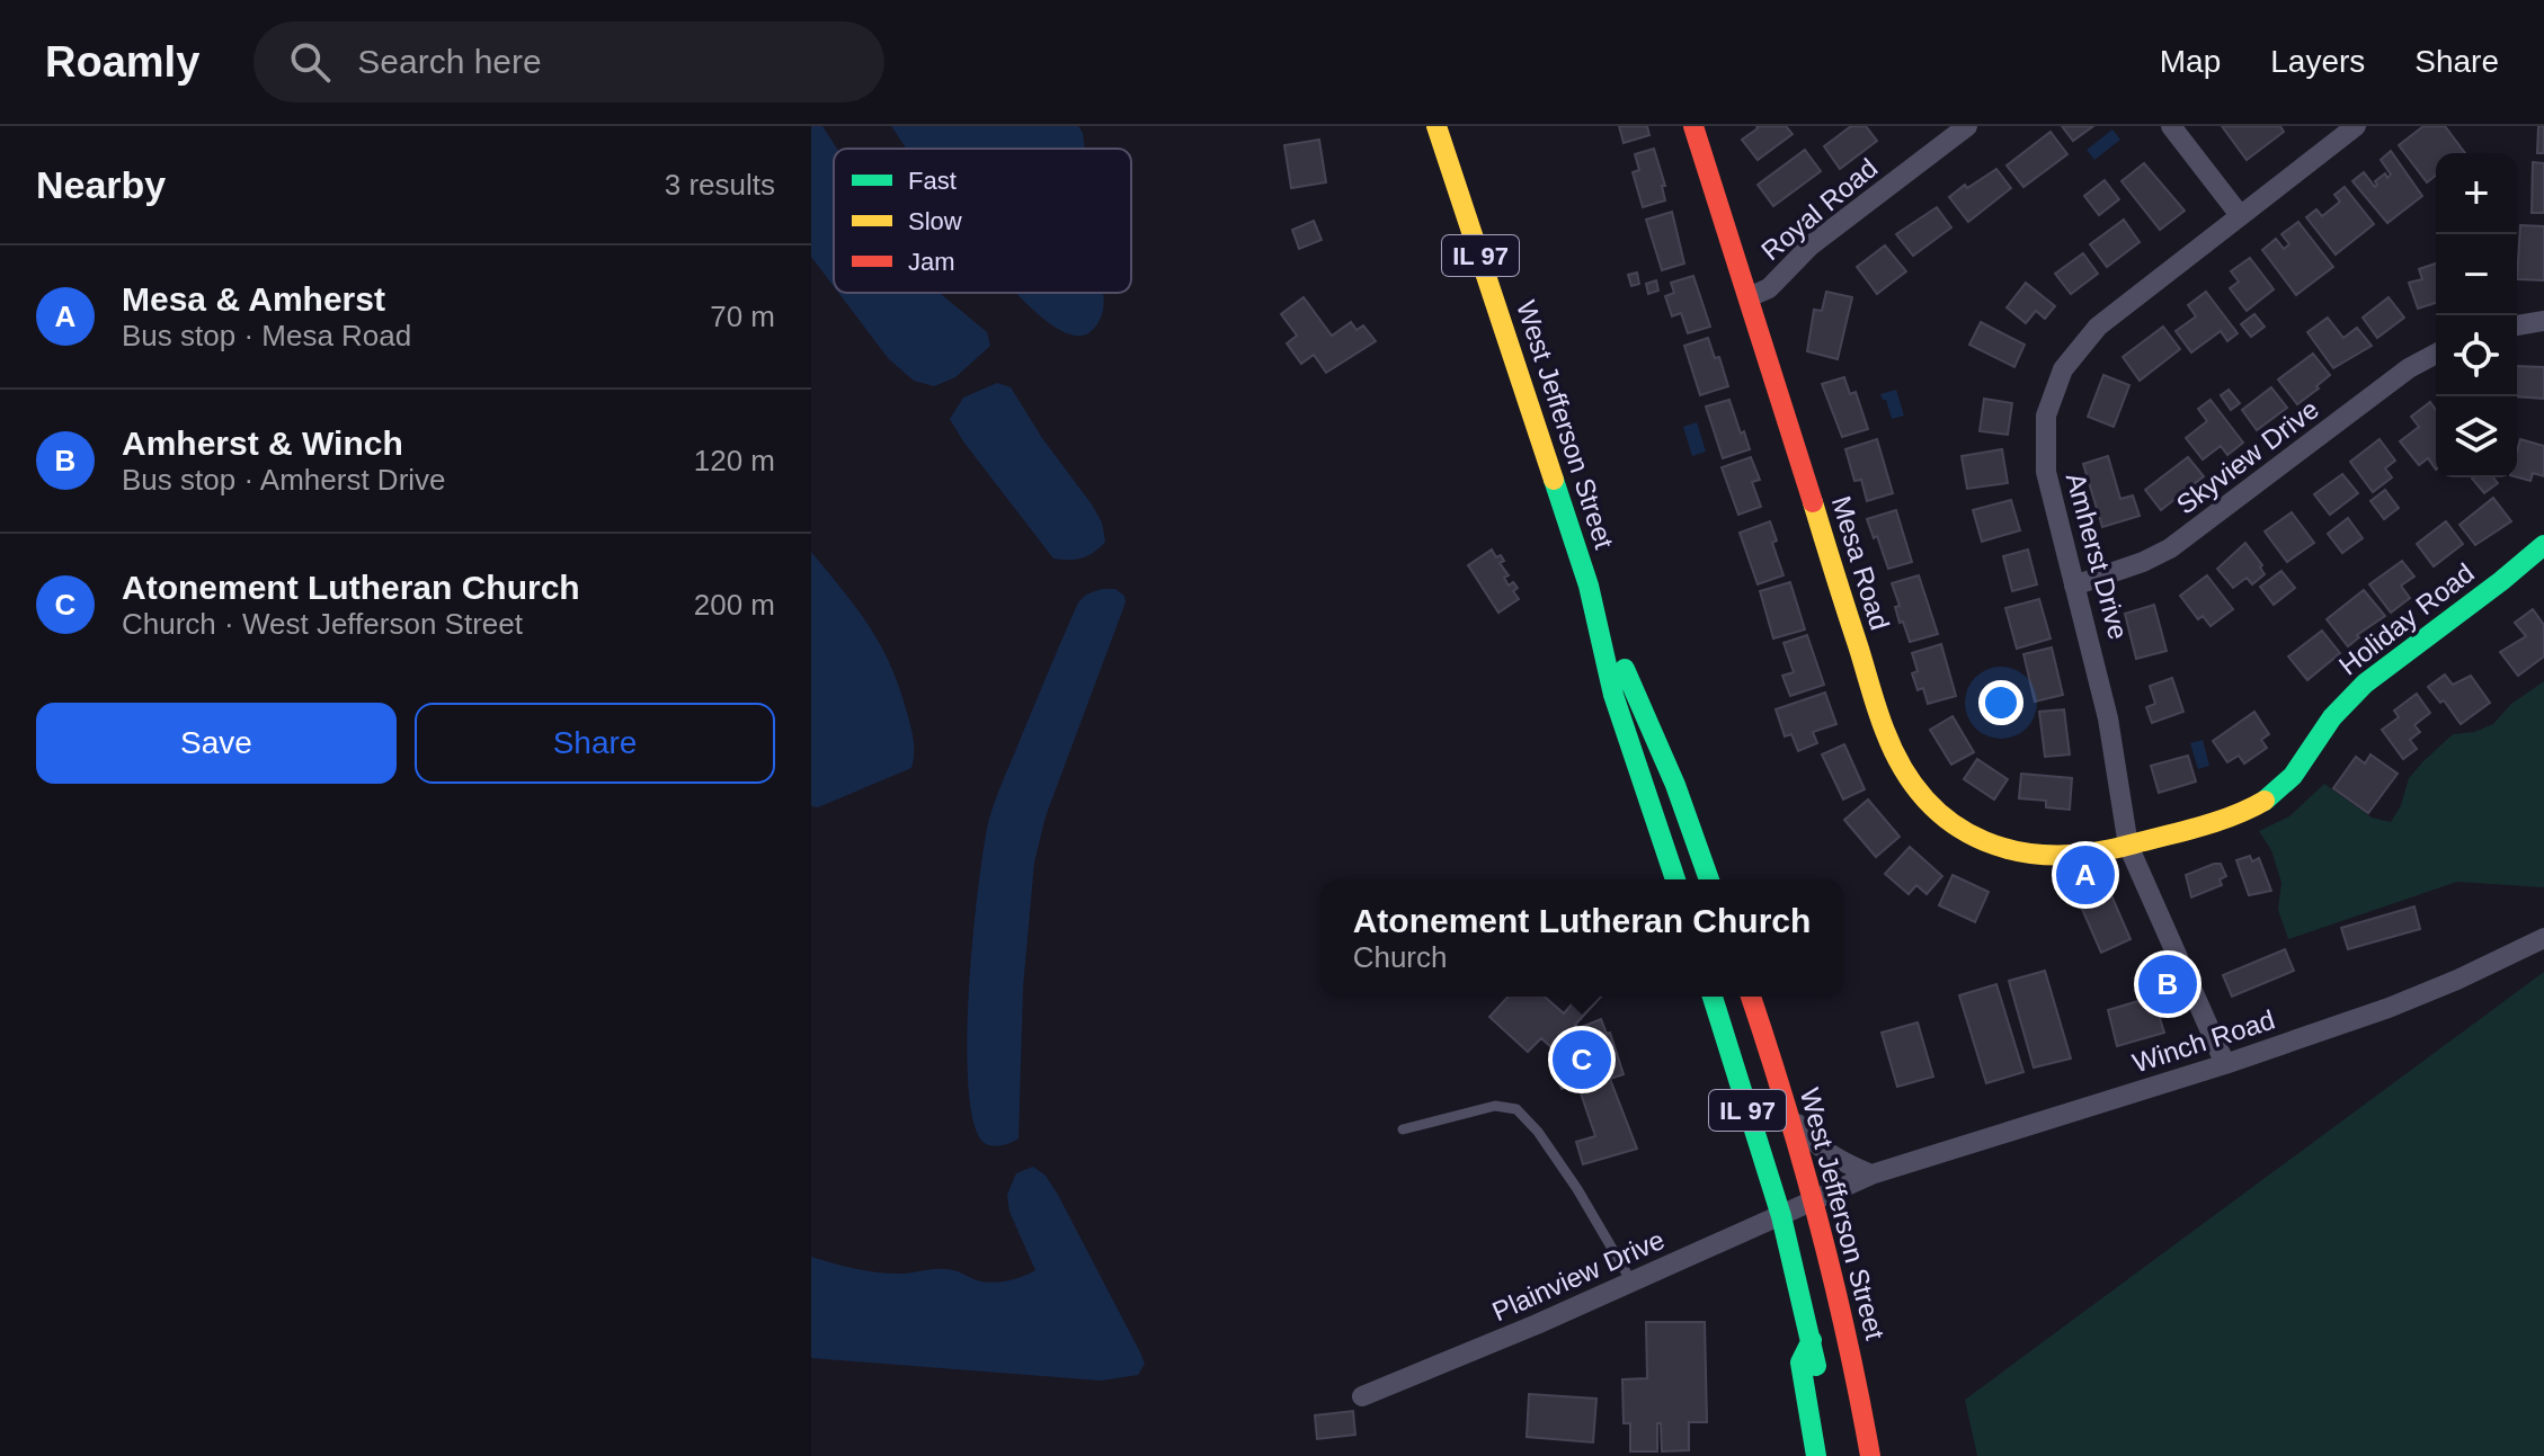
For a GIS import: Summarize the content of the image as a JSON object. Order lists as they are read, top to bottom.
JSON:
{
  "streets": {
    "main road": [
      "IL 97",
      "West Jefferson Street",
      "Mesa Road",
      "Holiday Road"
    ],
    "street": [
      "Royal Road",
      "Skyview Drive",
      "Amherst Drive",
      "Winch Road",
      "Plainview Drive"
    ]
  },
  "crossings": [
    ["Royal Road", "Mesa Road"],
    ["IL 97", "Plainview Drive"],
    ["West Jefferson Street", "Winch Road"],
    ["West Jefferson Street", "Plainview Drive"],
    ["Skyview Drive", "Amherst Drive"],
    ["Amherst Drive", "Mesa Road"],
    ["Amherst Drive", "Holiday Road"],
    ["Amherst Drive", "Winch Road"],
    ["Mesa Road", "Holiday Road"],
    ["Winch Road", "Plainview Drive"]
  ],
  "legend": ["Fast", "Slow", "Jam"],
  "page": {
    "header": "Roamly",
    "search": "Search here",
    "nav": ["Map", "Layers", "Share"],
    "heading": ["Nearby", "3 results"],
    "map_buttons": ["+", "−"],
    "list": [
      {
        "mark": "A",
        "name": "Mesa & Amherst",
        "note": "Bus stop · Mesa Road",
        "value": "70 m"
      },
      {
        "mark": "B",
        "name": "Amherst & Winch",
        "note": "Bus stop · Amherst Drive",
        "value": "120 m"
      },
      {
        "mark": "C",
        "name": "Atonement Lutheran Church",
        "note": "Church · West Jefferson Street",
        "value": "200 m"
      }
    ],
    "buttons": ["Save", "Share"],
    "pins": ["A", "B", "C"],
    "popup": ["Atonement Lutheran Church", "Church"]
  }
}
